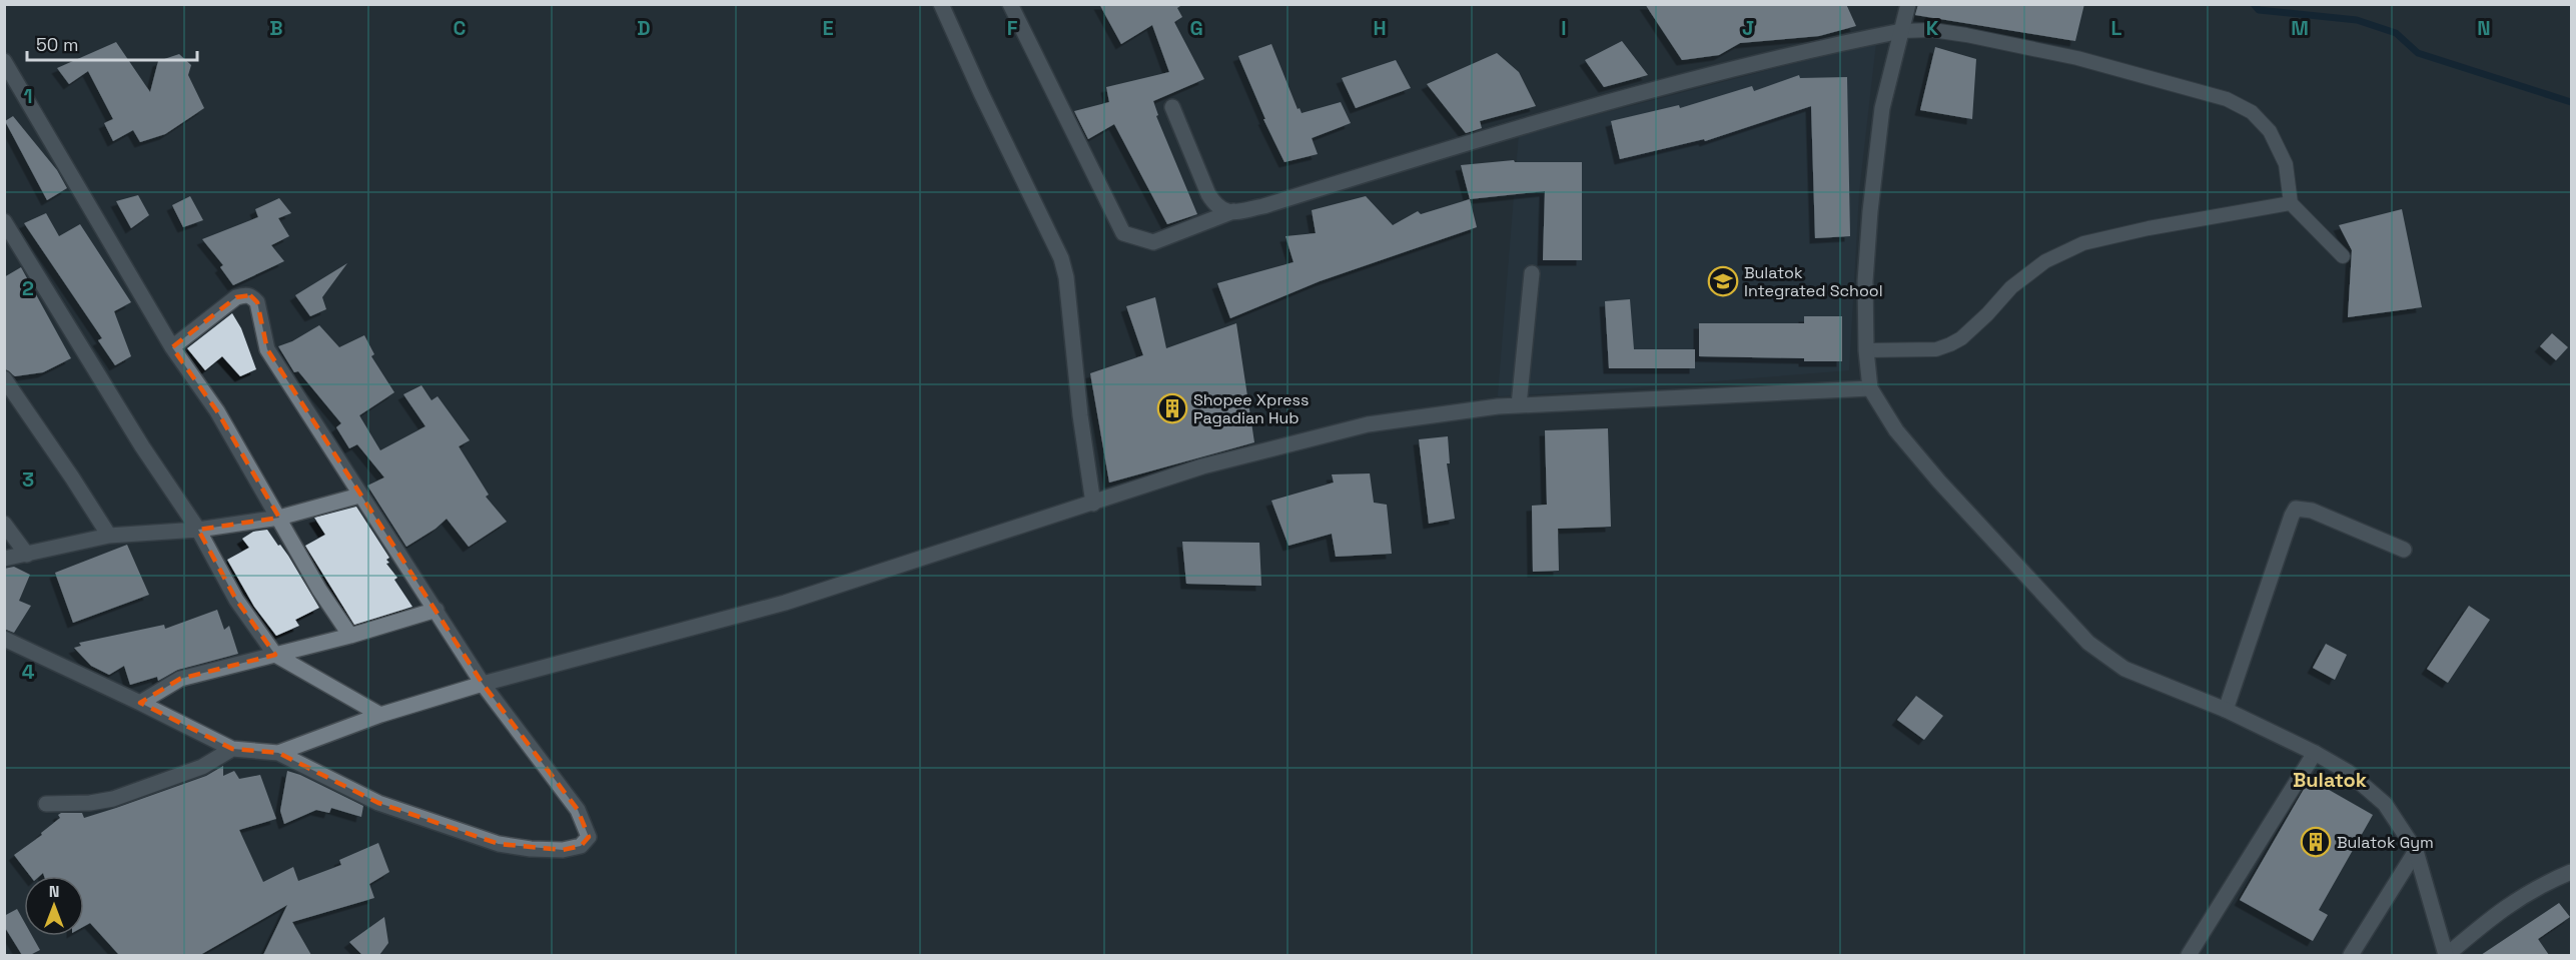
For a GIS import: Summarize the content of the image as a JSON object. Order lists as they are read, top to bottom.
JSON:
{
  "districts": ["Bulatok"],
  "places": {
    "school or university": ["Bulatok Integrated School"],
    "building": ["Shopee Xpress Pagadian Hub", "Bulatok Gym"]
  },
  "scale_bar": "50 m",
  "north": "top",
  "grid": {
    "columns": [
      "B",
      "C",
      "D",
      "E",
      "F",
      "G",
      "H",
      "I",
      "J",
      "K",
      "L",
      "M",
      "N"
    ],
    "rows": [
      "1",
      "2",
      "3",
      "4"
    ]
  }
}
